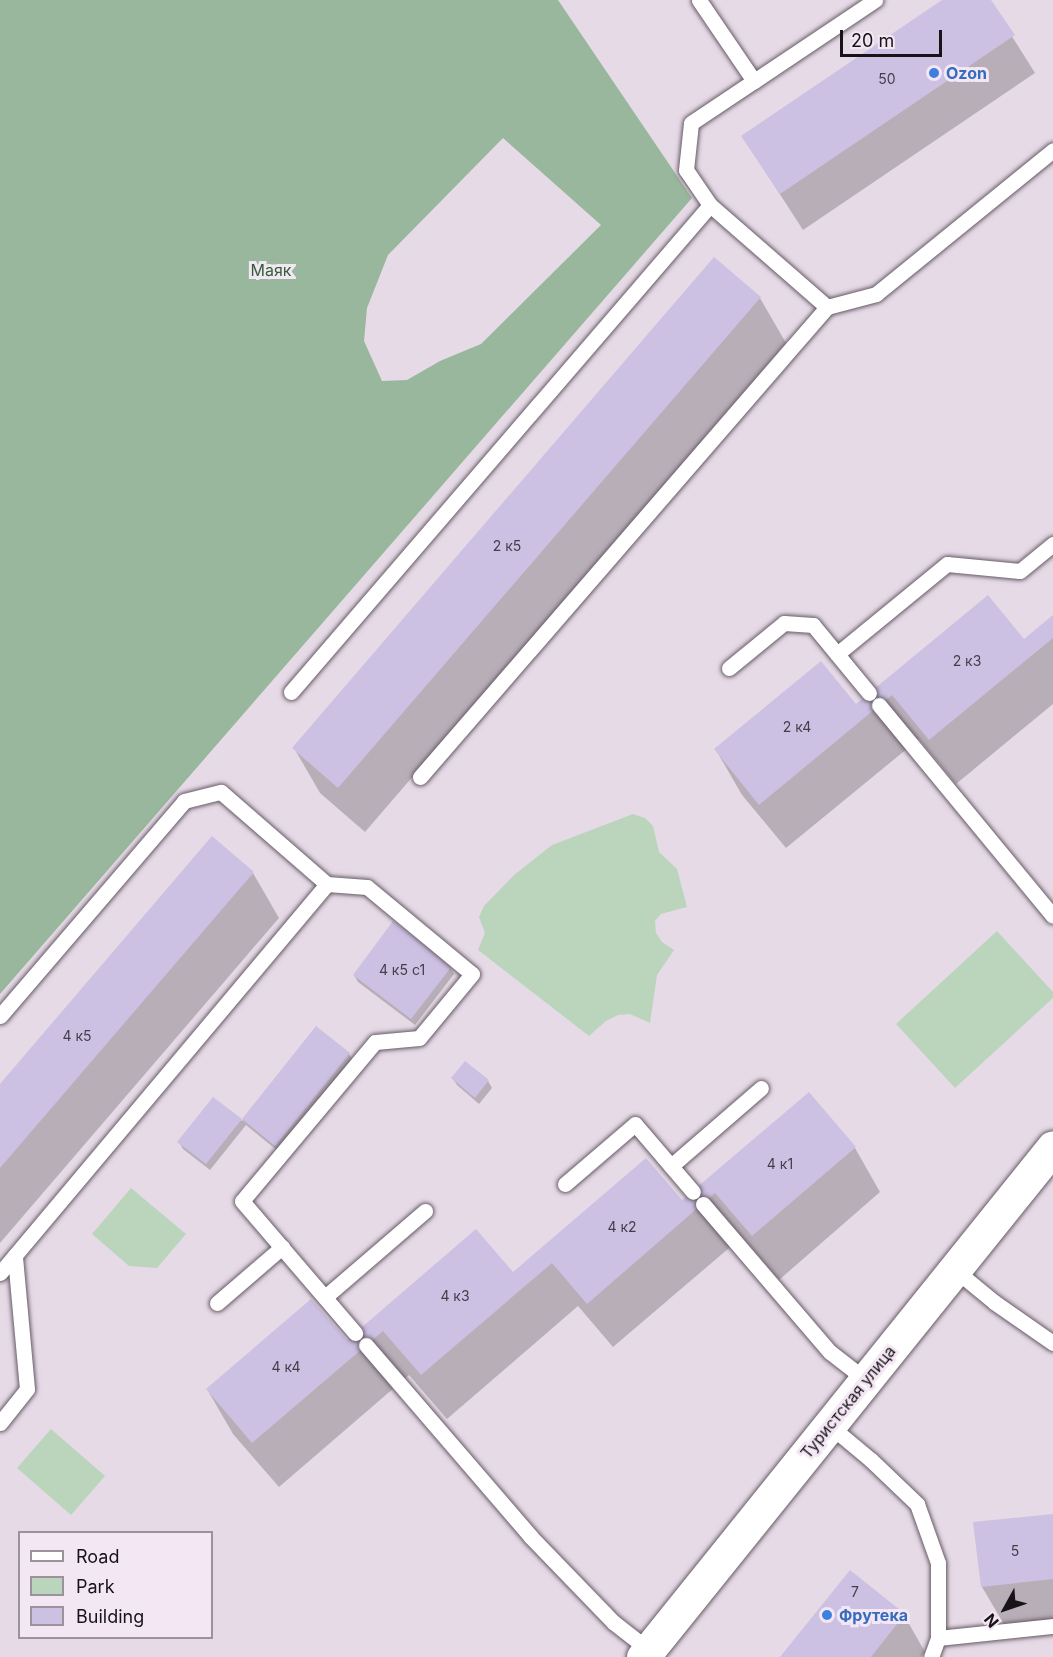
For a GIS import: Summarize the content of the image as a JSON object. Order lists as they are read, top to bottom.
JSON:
{
  "streets": {
    "main road": ["Туристская улица"]
  },
  "parks": ["Маяк"],
  "places": ["Ozon", "Фрутека"],
  "house_numbers": [
    "50",
    "2 к5",
    "2 к3",
    "2 к4",
    "4 к5 с1",
    "4 к5",
    "4 к1",
    "4 к2",
    "4 к3",
    "4 к4",
    "5",
    "7"
  ],
  "legend": ["Road", "Park", "Building"],
  "scale_bar": "20 m",
  "north": "bottom left"
}
